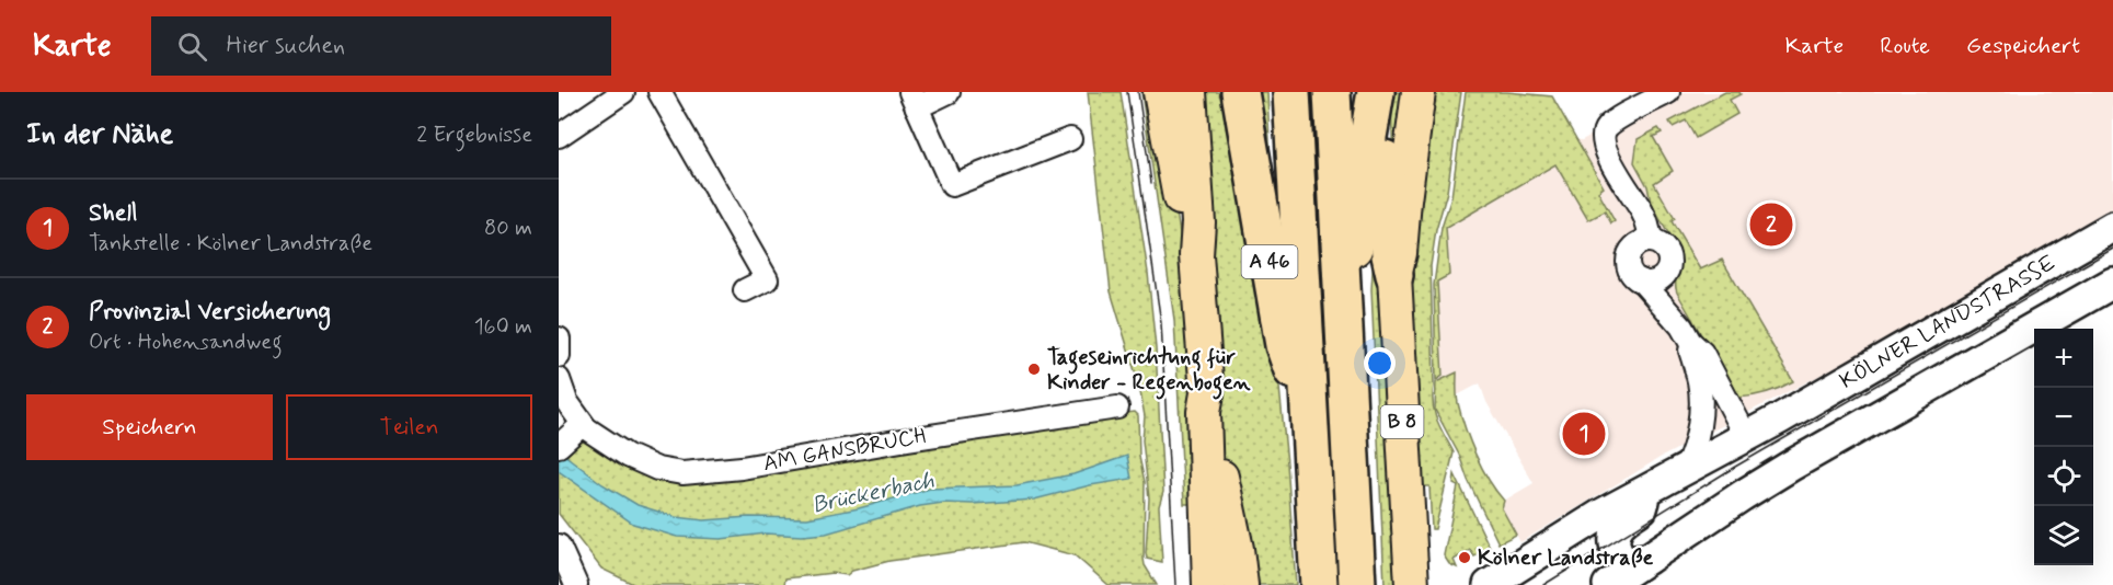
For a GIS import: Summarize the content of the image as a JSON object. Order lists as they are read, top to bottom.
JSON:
{
  "streets": {
    "highway": ["A 46"],
    "main road": ["KÖLNER LANDSTRASSE", "B 8"],
    "street": ["AM GANSBRUCH"]
  },
  "water": ["Brückerbach"],
  "places": ["Tageseinrichtung für Kinder - Regenbogen", "Kölner Landstraße"],
  "page": {
    "header": "Karte",
    "search": "Hier suchen",
    "nav": ["Karte", "Route", "Gespeichert"],
    "heading": ["In der Nähe", "2 Ergebnisse"],
    "list": [
      {
        "mark": "1",
        "name": "Shell",
        "note": "Tankstelle · Kölner Landstraße",
        "value": "80 m"
      },
      {
        "mark": "2",
        "name": "Provinzial Versicherung",
        "note": "Ort · Hohensandweg",
        "value": "160 m"
      }
    ],
    "pins": ["2", "1"],
    "map_buttons": ["+", "−"],
    "buttons": ["Speichern", "Teilen"]
  }
}
